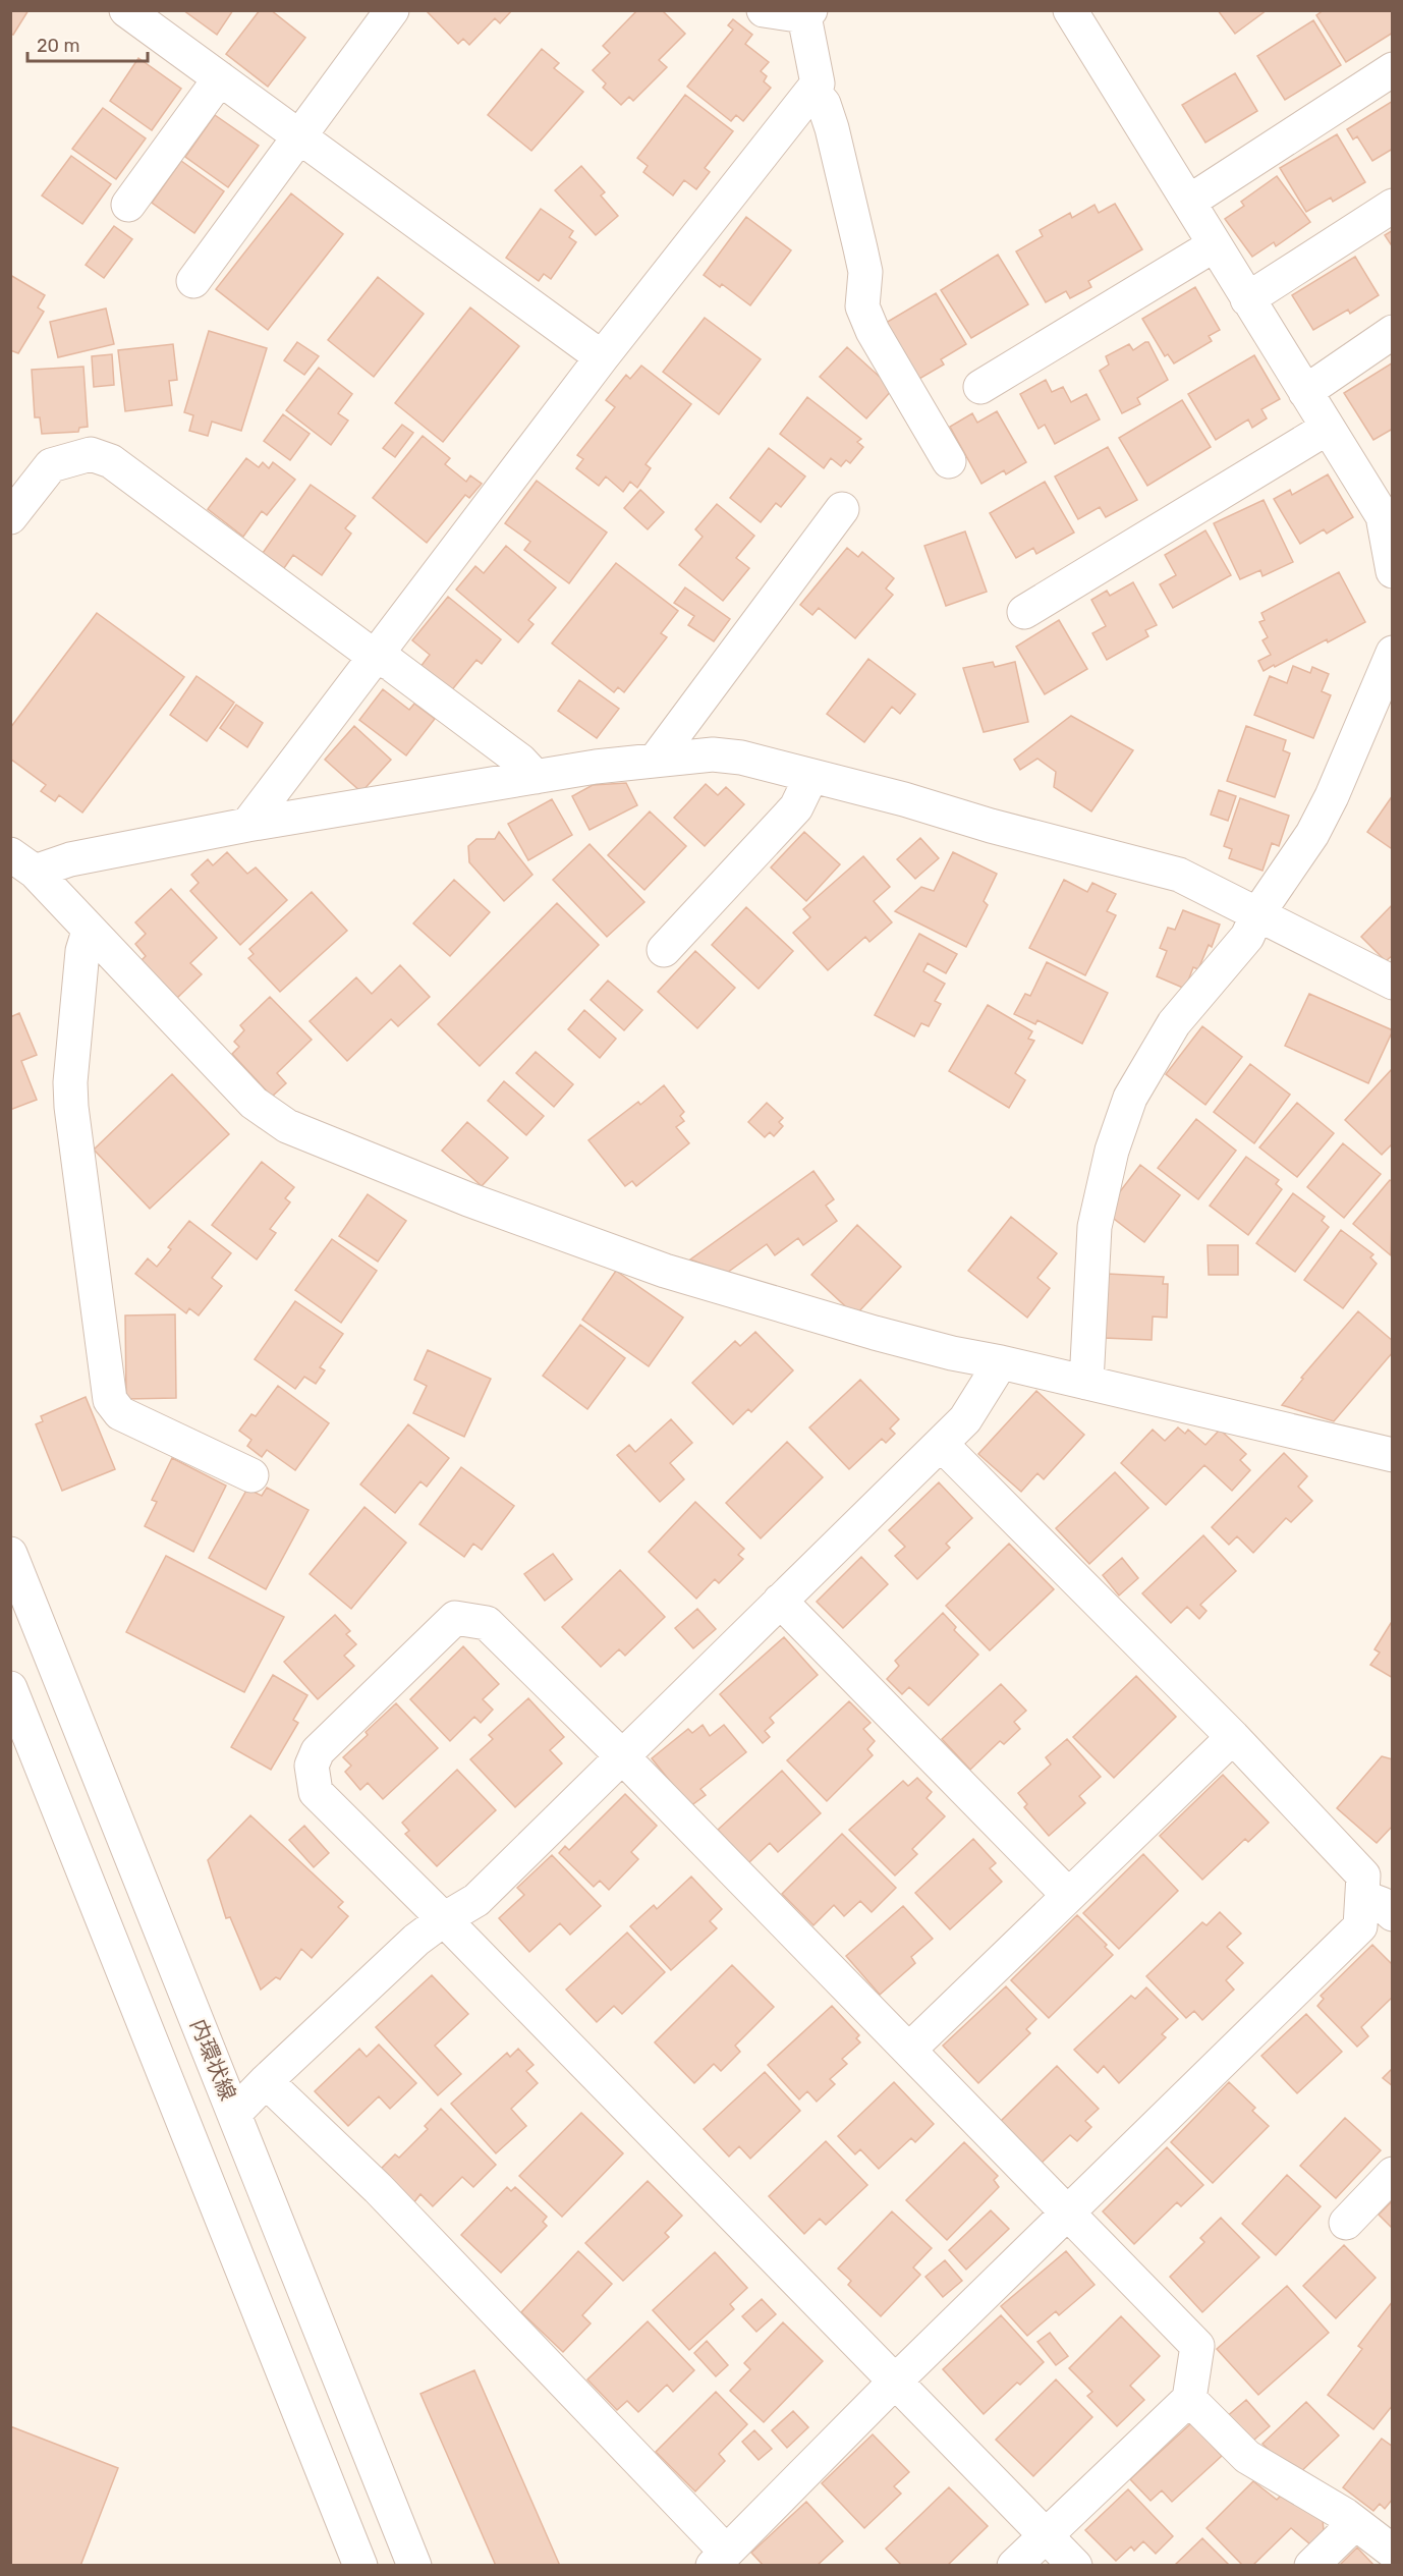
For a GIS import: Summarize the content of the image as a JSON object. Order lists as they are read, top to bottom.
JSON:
{
  "streets": {
    "street": ["内環状線"]
  },
  "scale_bar": "20 m"
}
